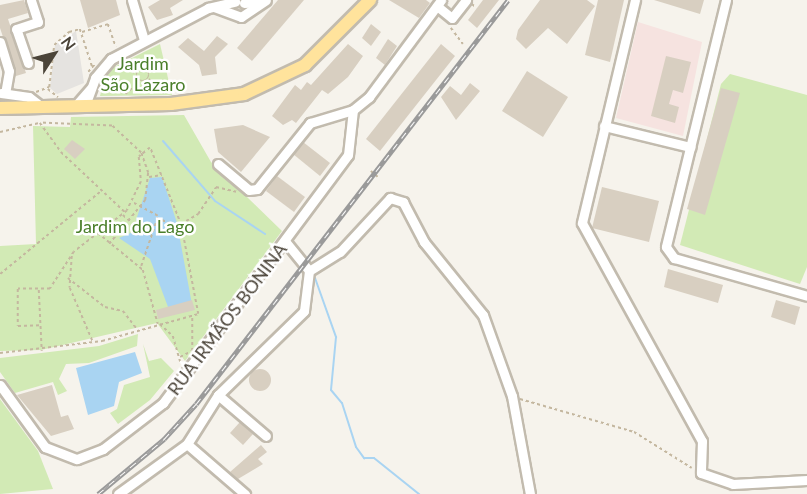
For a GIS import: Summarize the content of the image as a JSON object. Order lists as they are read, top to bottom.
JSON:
{
  "streets": {
    "street": ["RUA IRMÃOS BONINA"]
  },
  "parks": ["Jardim São Lazaro", "Jardim do Lago"],
  "north": "top right"
}
